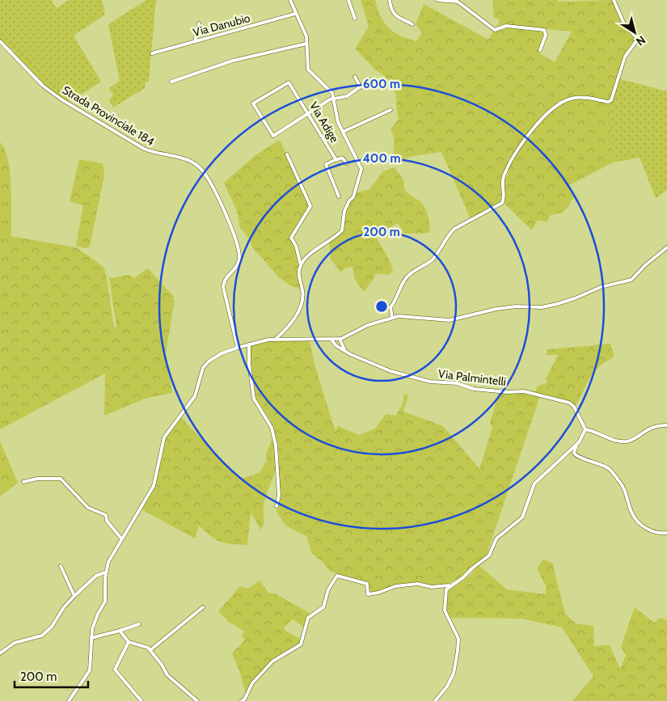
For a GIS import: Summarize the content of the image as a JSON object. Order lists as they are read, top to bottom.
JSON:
{
  "streets": {
    "street": [
      "Via Danubio",
      "Strada Provinciale 184",
      "Via Adige",
      "Via Palmintelli"
    ]
  },
  "scale_bar": "200 m",
  "north": "bottom right",
  "rings": ["600 m", "400 m", "200 m"]
}
